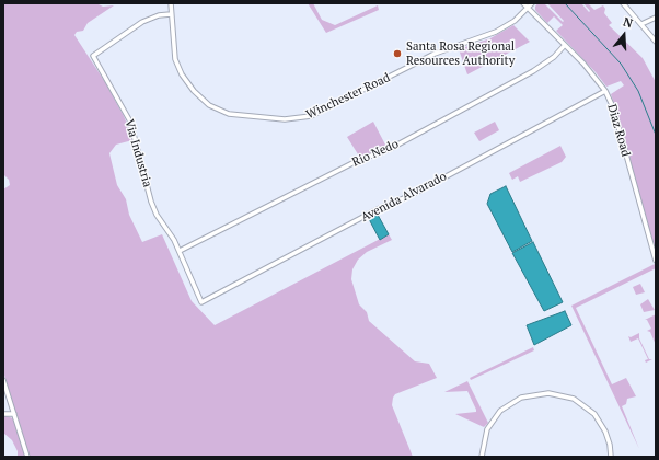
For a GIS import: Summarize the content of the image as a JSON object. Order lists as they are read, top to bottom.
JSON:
{
  "streets": {
    "street": [
      "Winchester Road",
      "Diaz Road",
      "Via Industria",
      "Rio Nedo",
      "Avenida Alvarado"
    ]
  },
  "crossings": [
    ["Winchester Road", "Diaz Road"],
    ["Winchester Road", "Via Industria"],
    ["Diaz Road", "Rio Nedo"],
    ["Diaz Road", "Avenida Alvarado"],
    ["Via Industria", "Rio Nedo"],
    ["Via Industria", "Avenida Alvarado"]
  ],
  "places": ["Santa Rosa Regional Resources Authority"],
  "north": "top"
}
